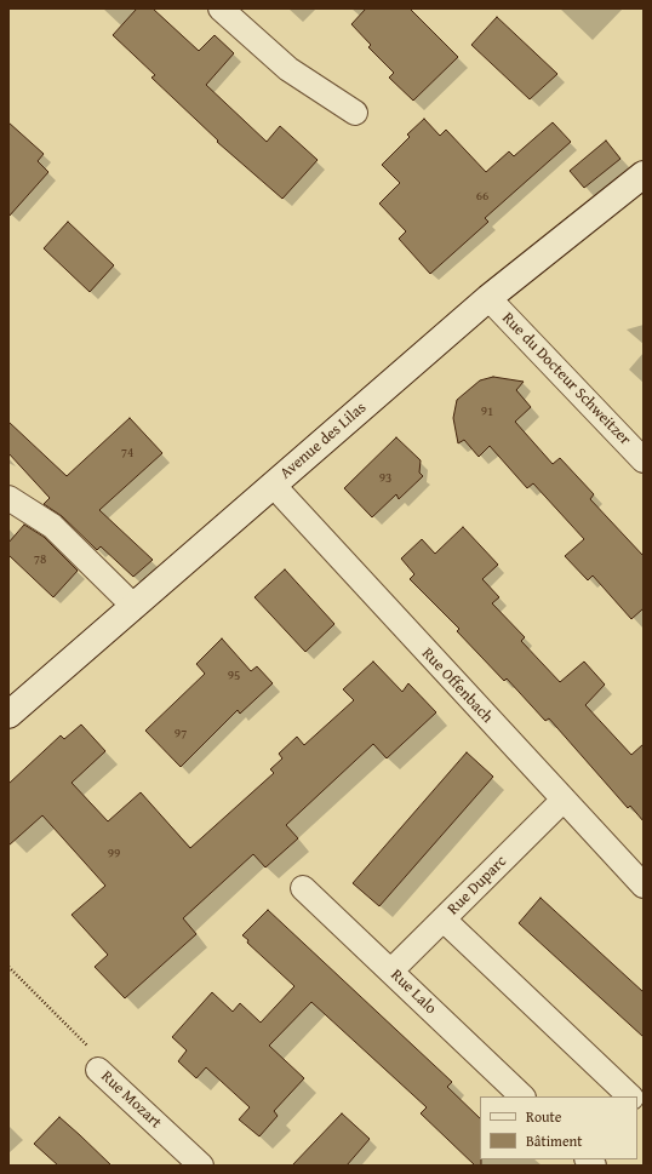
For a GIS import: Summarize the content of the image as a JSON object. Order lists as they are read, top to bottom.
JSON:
{
  "streets": {
    "street": [
      "Rue du Docteur Schweitzer",
      "Avenue des Lilas",
      "Rue Offenbach",
      "Rue Duparc",
      "Rue Lalo",
      "Rue Mozart"
    ]
  },
  "crossings": [
    ["Rue du Docteur Schweitzer", "Avenue des Lilas"],
    ["Avenue des Lilas", "Rue Offenbach"],
    ["Rue Offenbach", "Rue Duparc"],
    ["Rue Duparc", "Rue Lalo"]
  ],
  "house_numbers": [
    "66",
    "91",
    "74",
    "93",
    "78",
    "95",
    "97",
    "99"
  ],
  "legend": ["Route", "Bâtiment"]
}
